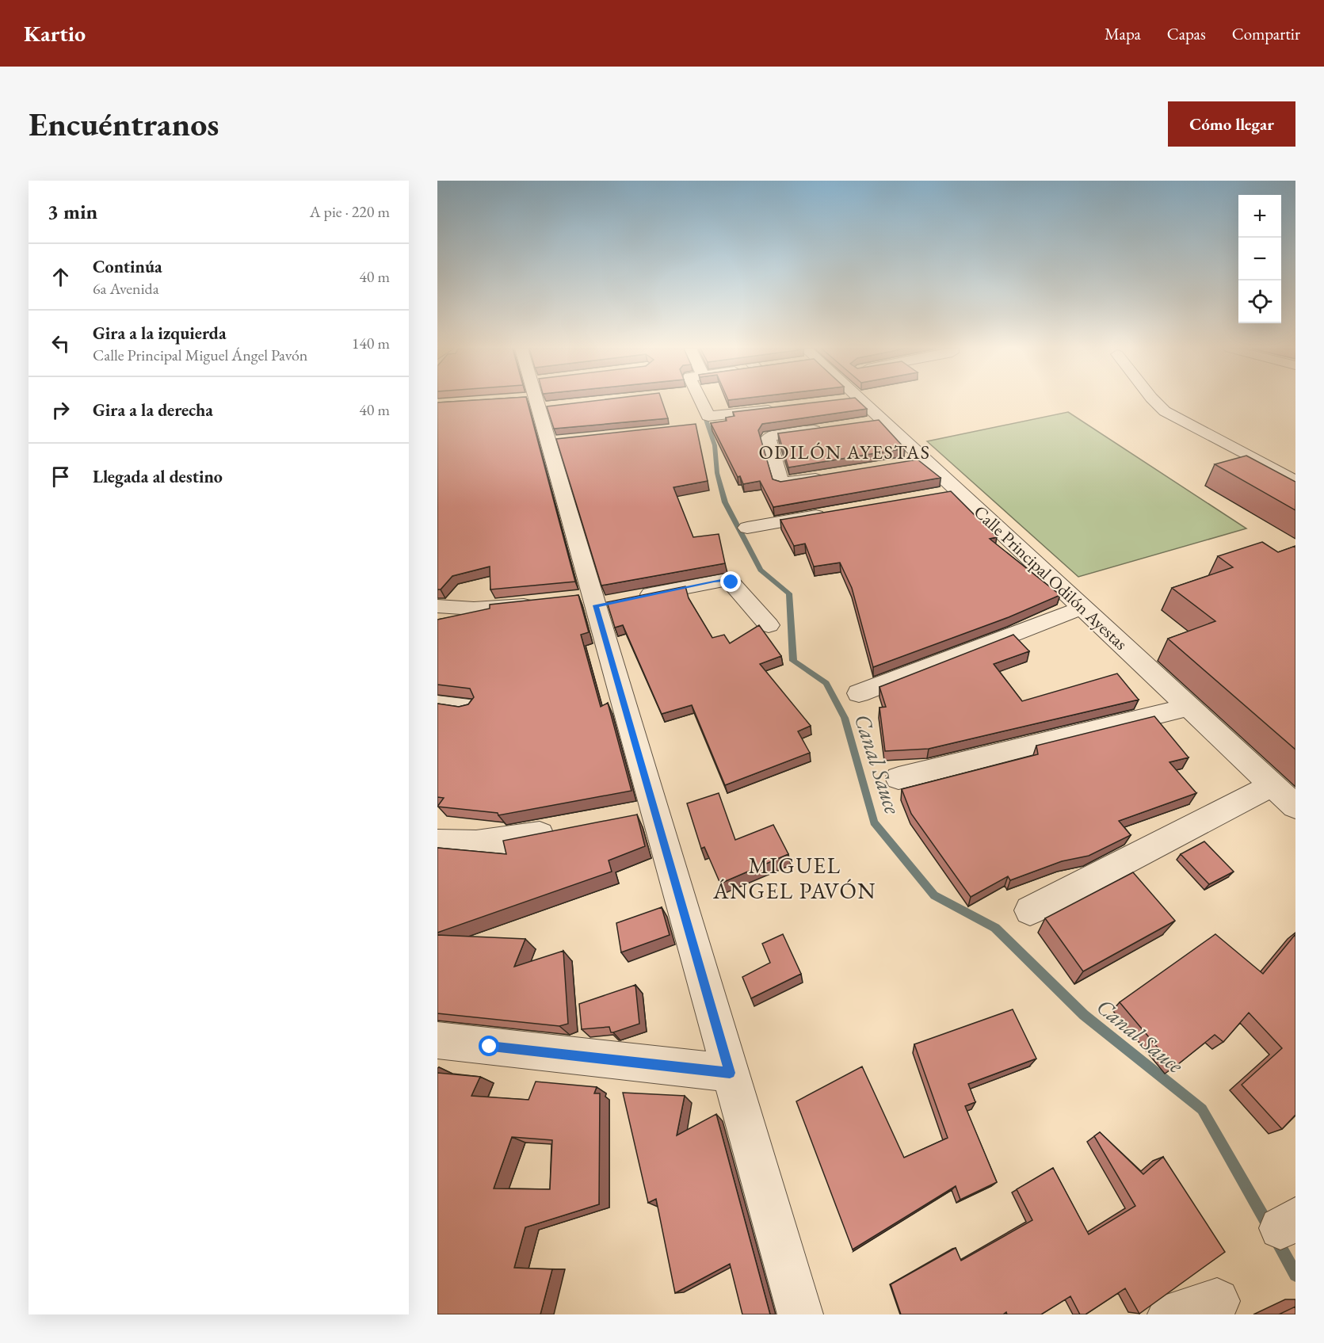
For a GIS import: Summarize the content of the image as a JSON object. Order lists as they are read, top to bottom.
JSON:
{
  "streets": {
    "street": ["Calle Principal Odilón Ayestas"]
  },
  "districts": ["ODILÓN AYESTAS", "MIGUEL ÁNGEL PAVÓN"],
  "water": ["Canal Sauce"],
  "page": {
    "header": "Kartio",
    "nav": ["Mapa", "Capas", "Compartir"],
    "buttons": "Cómo llegar",
    "title": "Encuéntranos",
    "heading": ["3 min", "A pie · 220 m"],
    "map_buttons": ["+", "−"],
    "list": [
      ["Continúa", "6a Avenida", "40 m"],
      ["Gira a la izquierda", "Calle Principal Miguel Ángel Pavón", "140 m"],
      ["Gira a la derecha", "40 m"],
      "Llegada al destino"
    ]
  }
}
